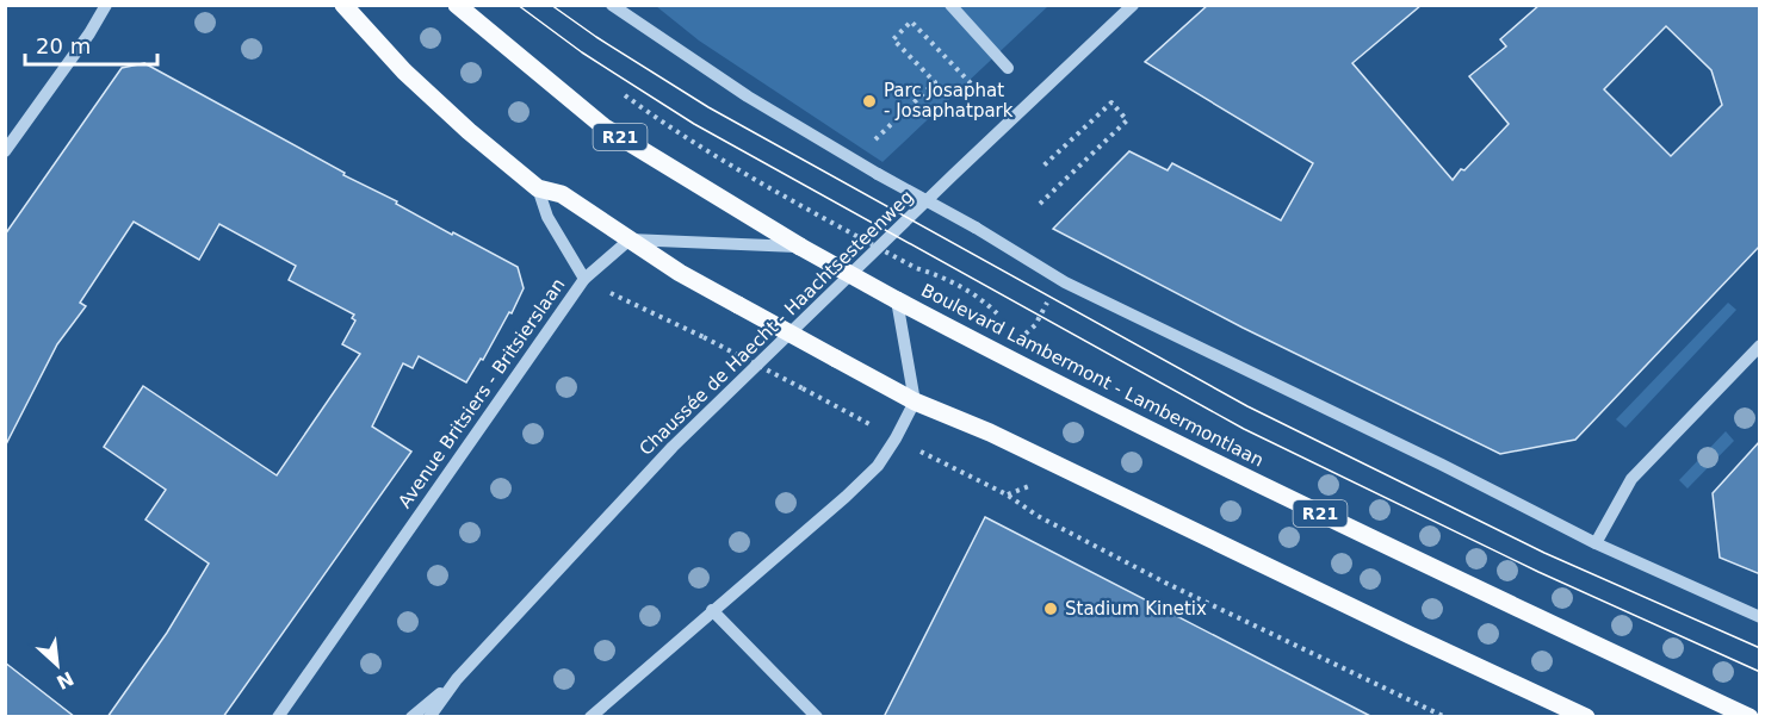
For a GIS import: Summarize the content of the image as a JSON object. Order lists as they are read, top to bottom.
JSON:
{
  "streets": {
    "main road": ["R21", "Boulevard Lambermont - Lambermontlaan"],
    "street": ["Chaussée de Haecht - Haachtsesteenweg", "Avenue Britsiers - Britsierslaan"]
  },
  "places": ["Parc Josaphat - Josaphatpark", "Stadium Kinetix"],
  "scale_bar": "20 m",
  "north": "bottom right"
}
